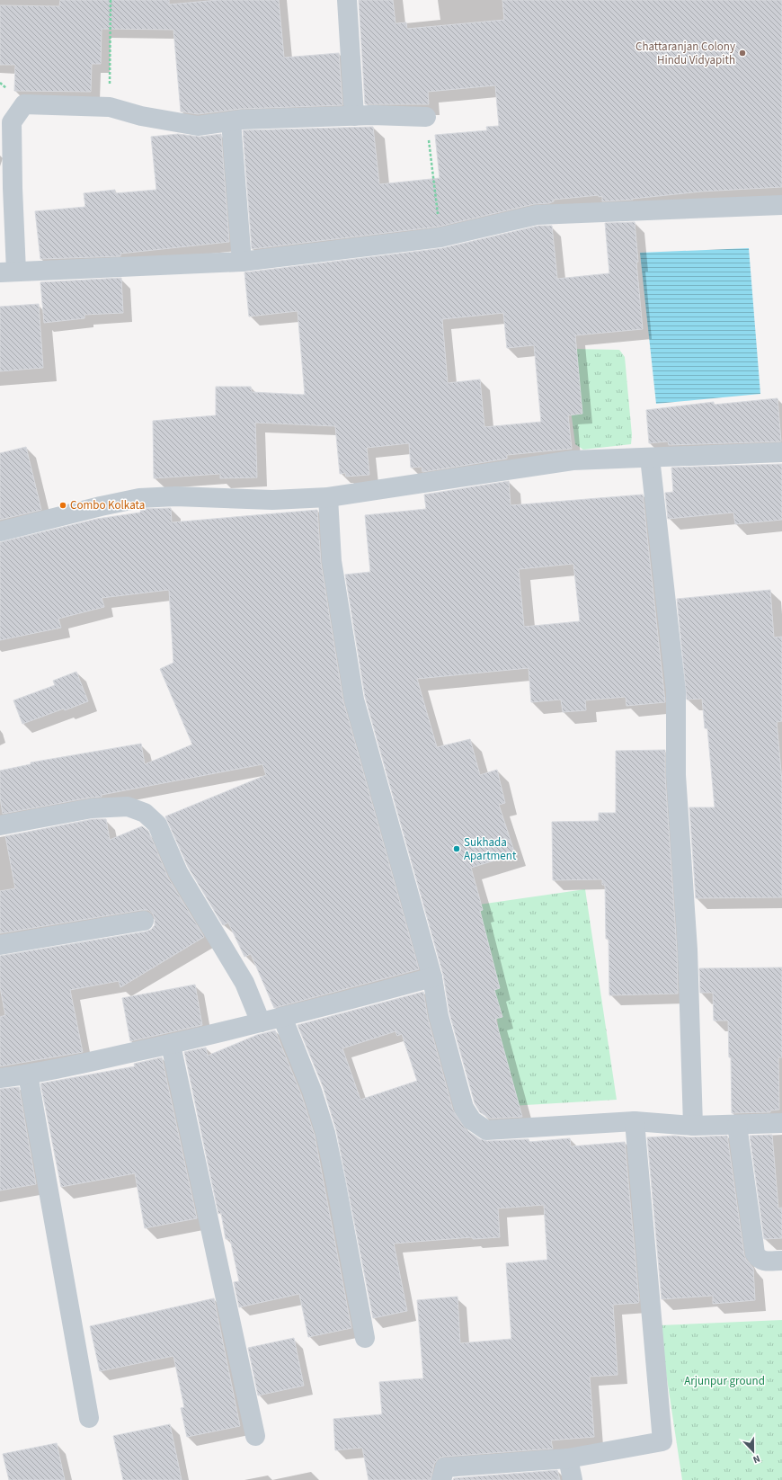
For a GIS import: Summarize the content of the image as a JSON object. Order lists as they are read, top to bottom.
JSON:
{
  "parks": ["Arjunpur ground"],
  "places": ["Chattaranjan Colony Hindu Vidyapith", "Combo Kolkata", "Sukhada Apartment"],
  "north": "bottom"
}
